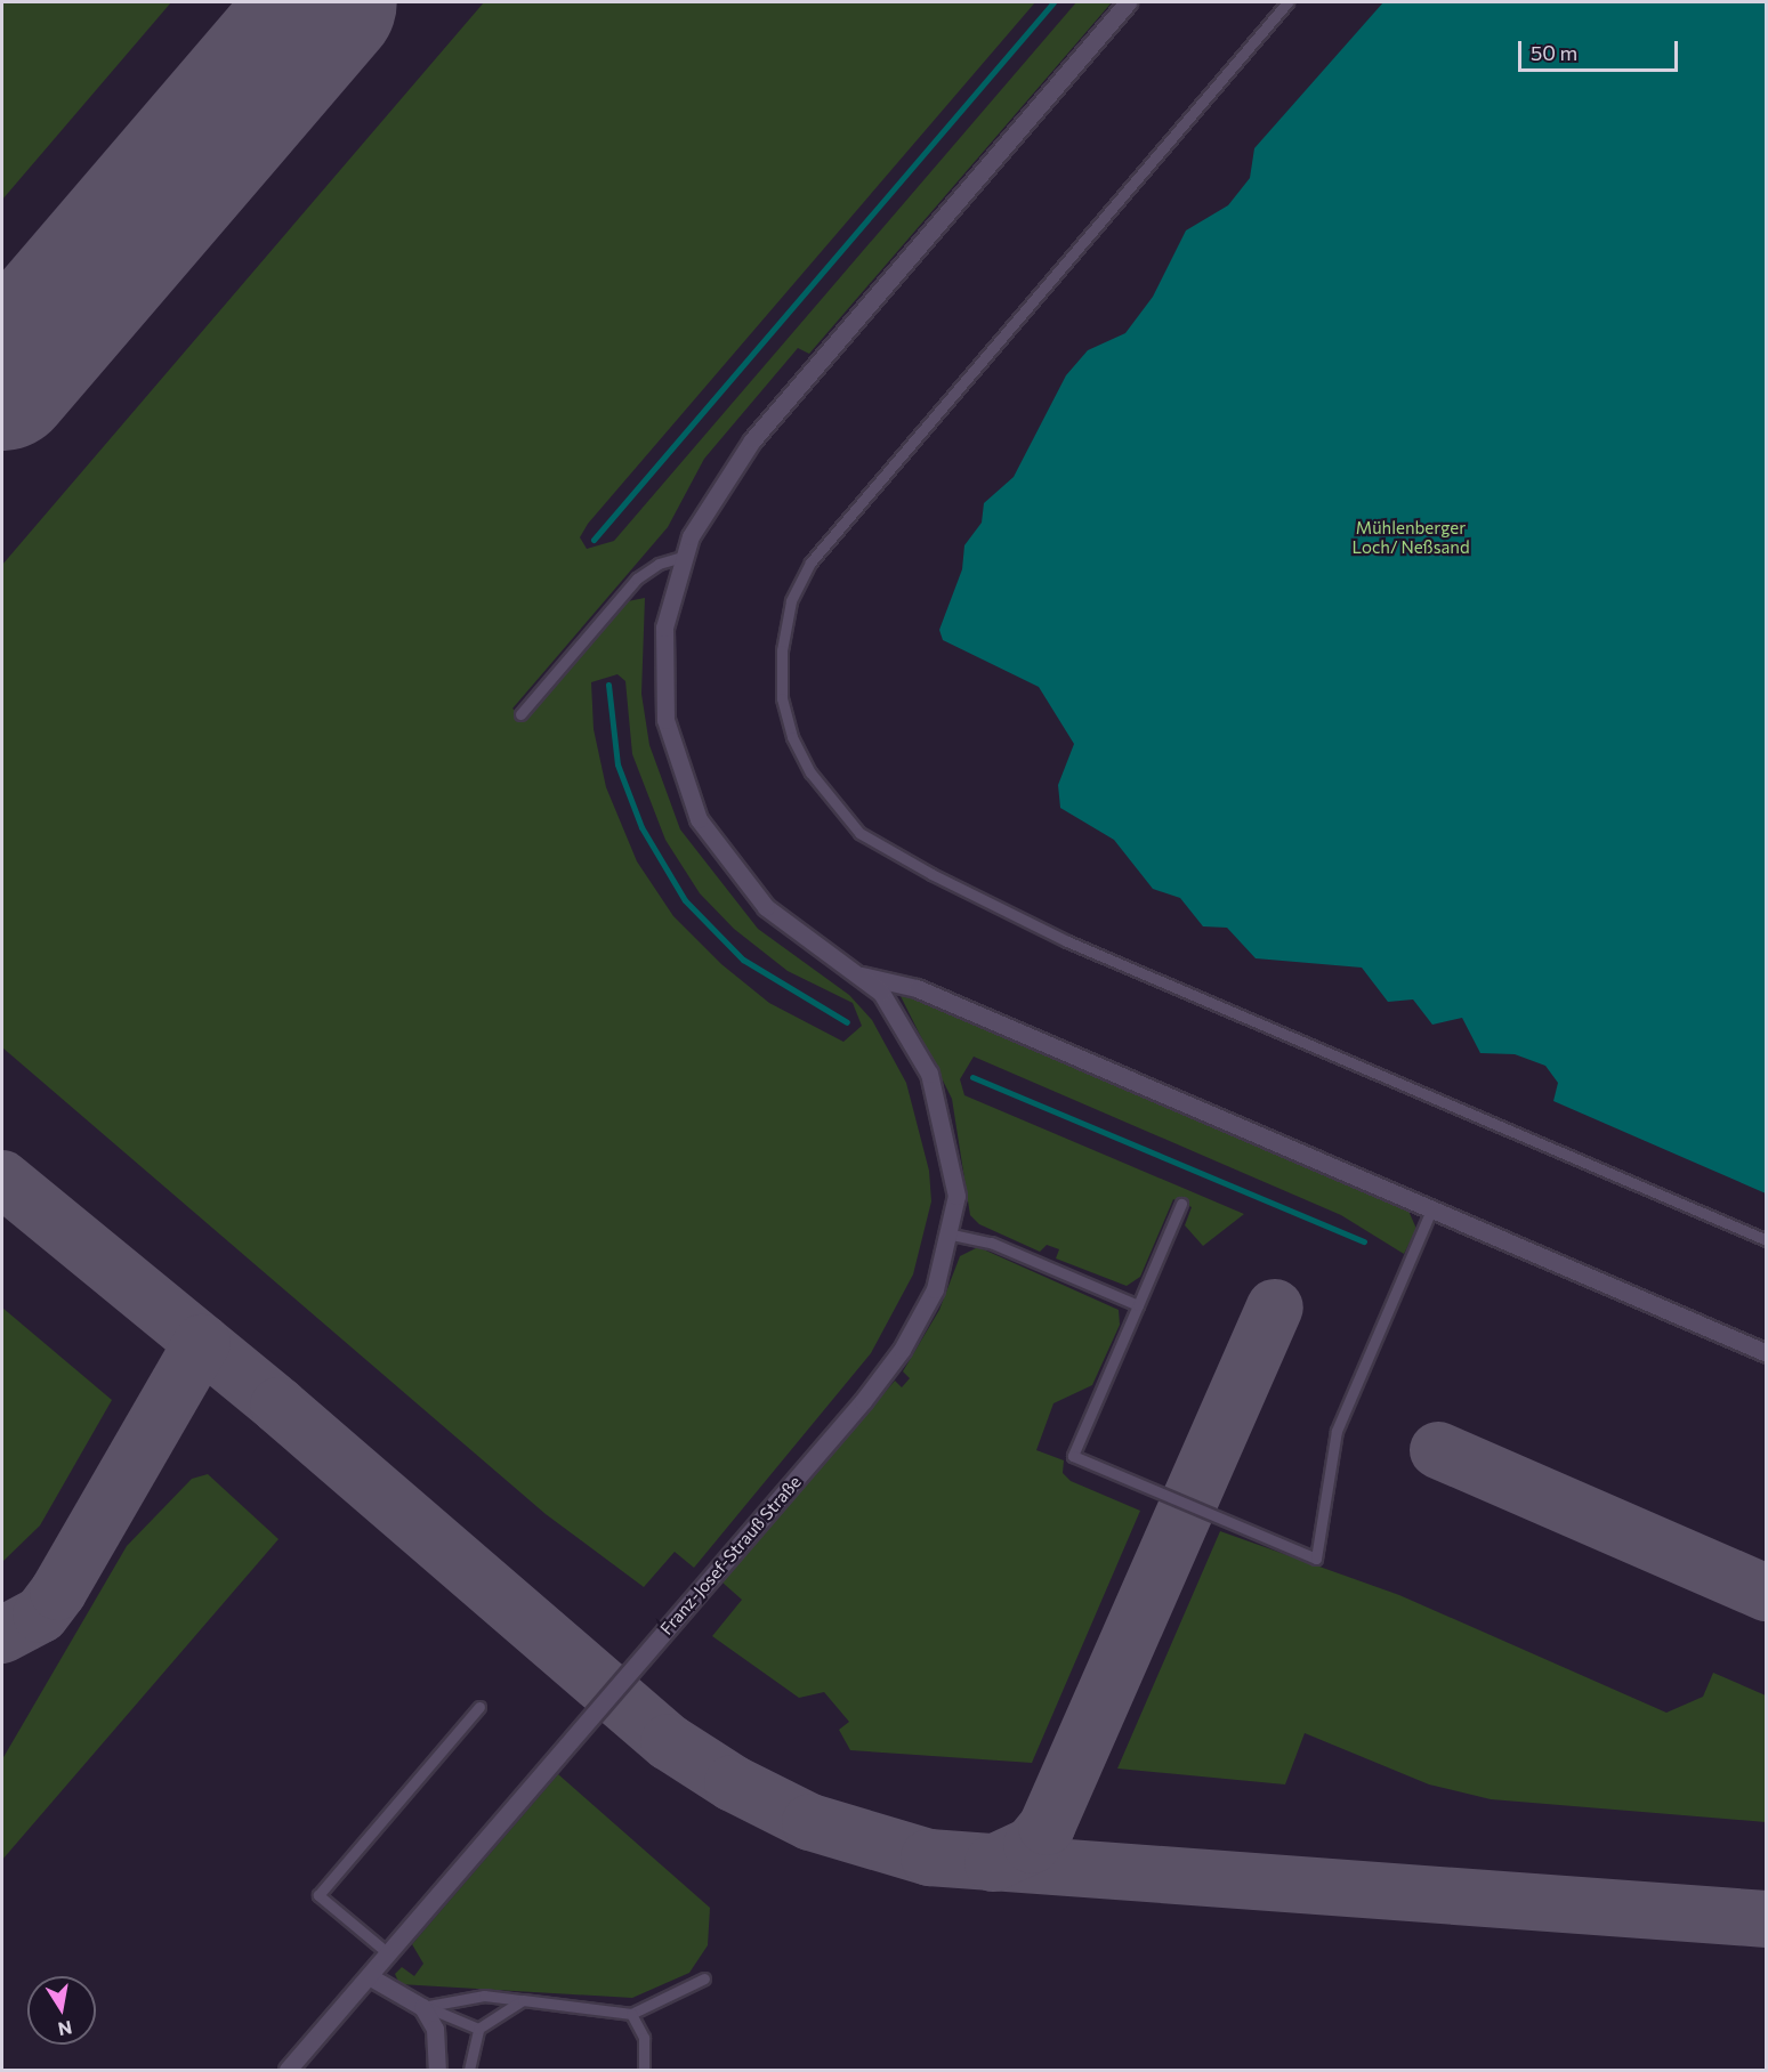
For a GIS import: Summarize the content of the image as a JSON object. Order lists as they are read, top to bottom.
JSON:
{
  "streets": {
    "street": ["Franz-Josef-Strauß Straße"]
  },
  "parks": ["Mühlenberger Loch/ Neßsand"],
  "scale_bar": "50 m",
  "north": "bottom"
}
